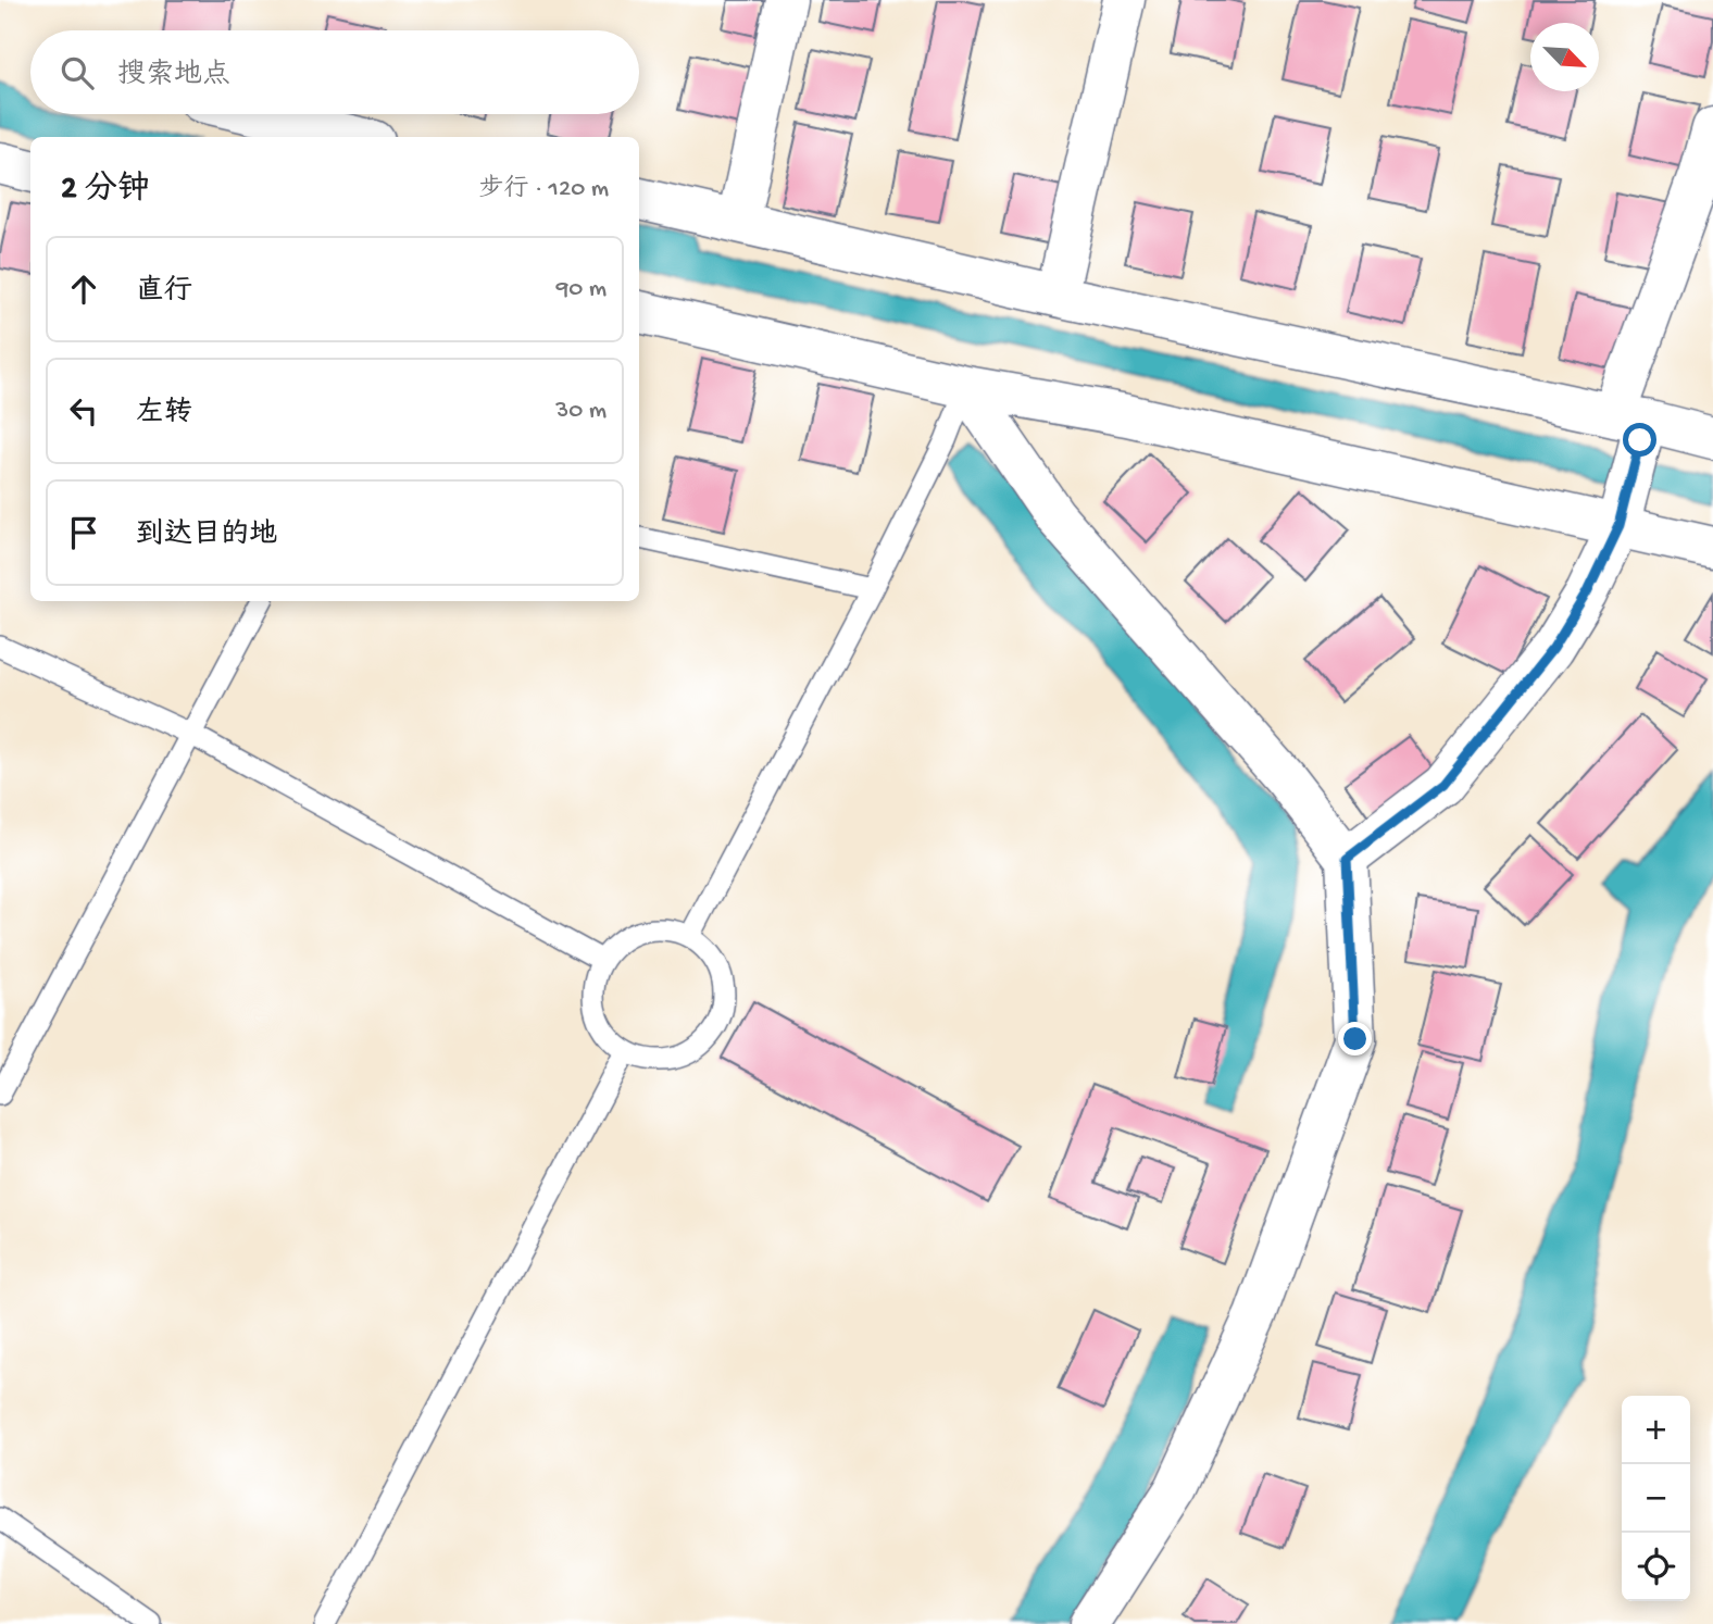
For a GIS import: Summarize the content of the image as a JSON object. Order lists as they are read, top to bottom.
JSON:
{
  "north": "bottom right",
  "page": {
    "search": "搜索地点",
    "heading": ["2 分钟", "步行 · 120 m"],
    "list": [
      ["直行", "90 m"],
      ["左转", "30 m"],
      "到达目的地"
    ],
    "map_buttons": ["+", "−"]
  }
}
